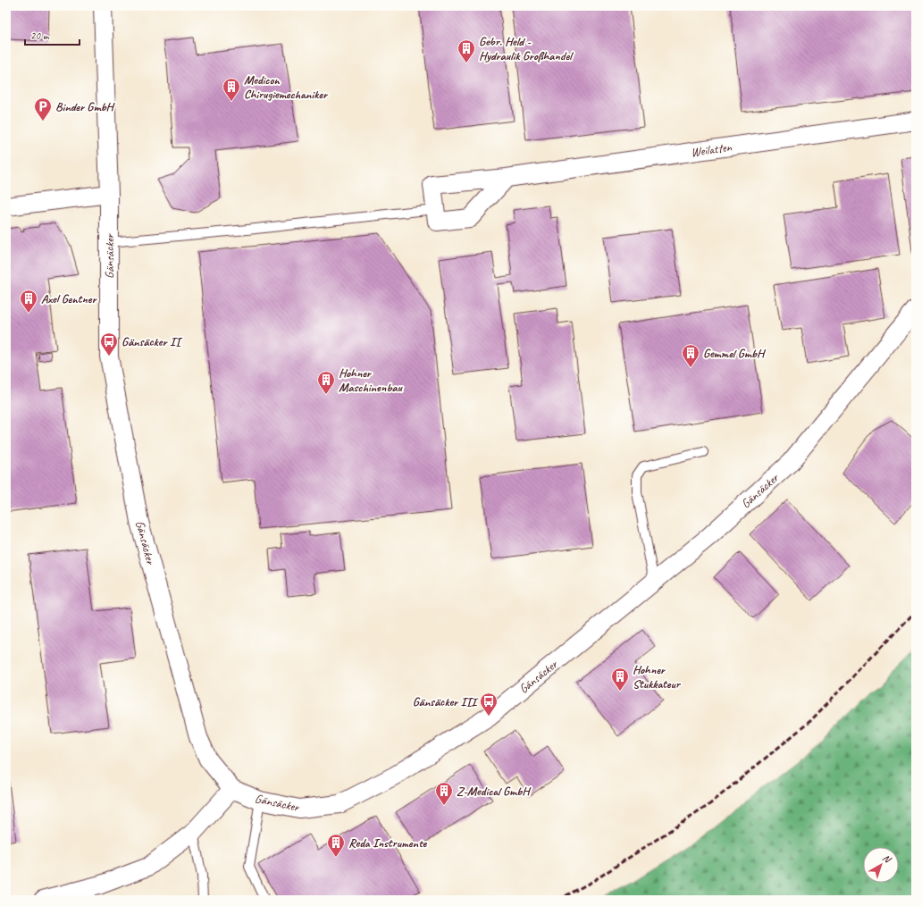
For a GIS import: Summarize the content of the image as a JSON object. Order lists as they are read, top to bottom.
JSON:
{
  "streets": {
    "street": ["Weilatten", "Gänsäcker"]
  },
  "places": {
    "building": [
      "Gebr. Held - Hydraulik Großhandel",
      "Medicon Chirugiemechaniker",
      "Axel Gentner",
      "Gemmel GmbH",
      "Hohner Maschinenbau",
      "Hohner Stukkateur",
      "Z-Medical GmbH",
      "Reda Instrumente"
    ],
    "parking": ["Binder GmbH"],
    "bus stop": ["Gänsäcker II", "Gänsäcker III"]
  },
  "scale_bar": "20 m",
  "north": "top right"
}
